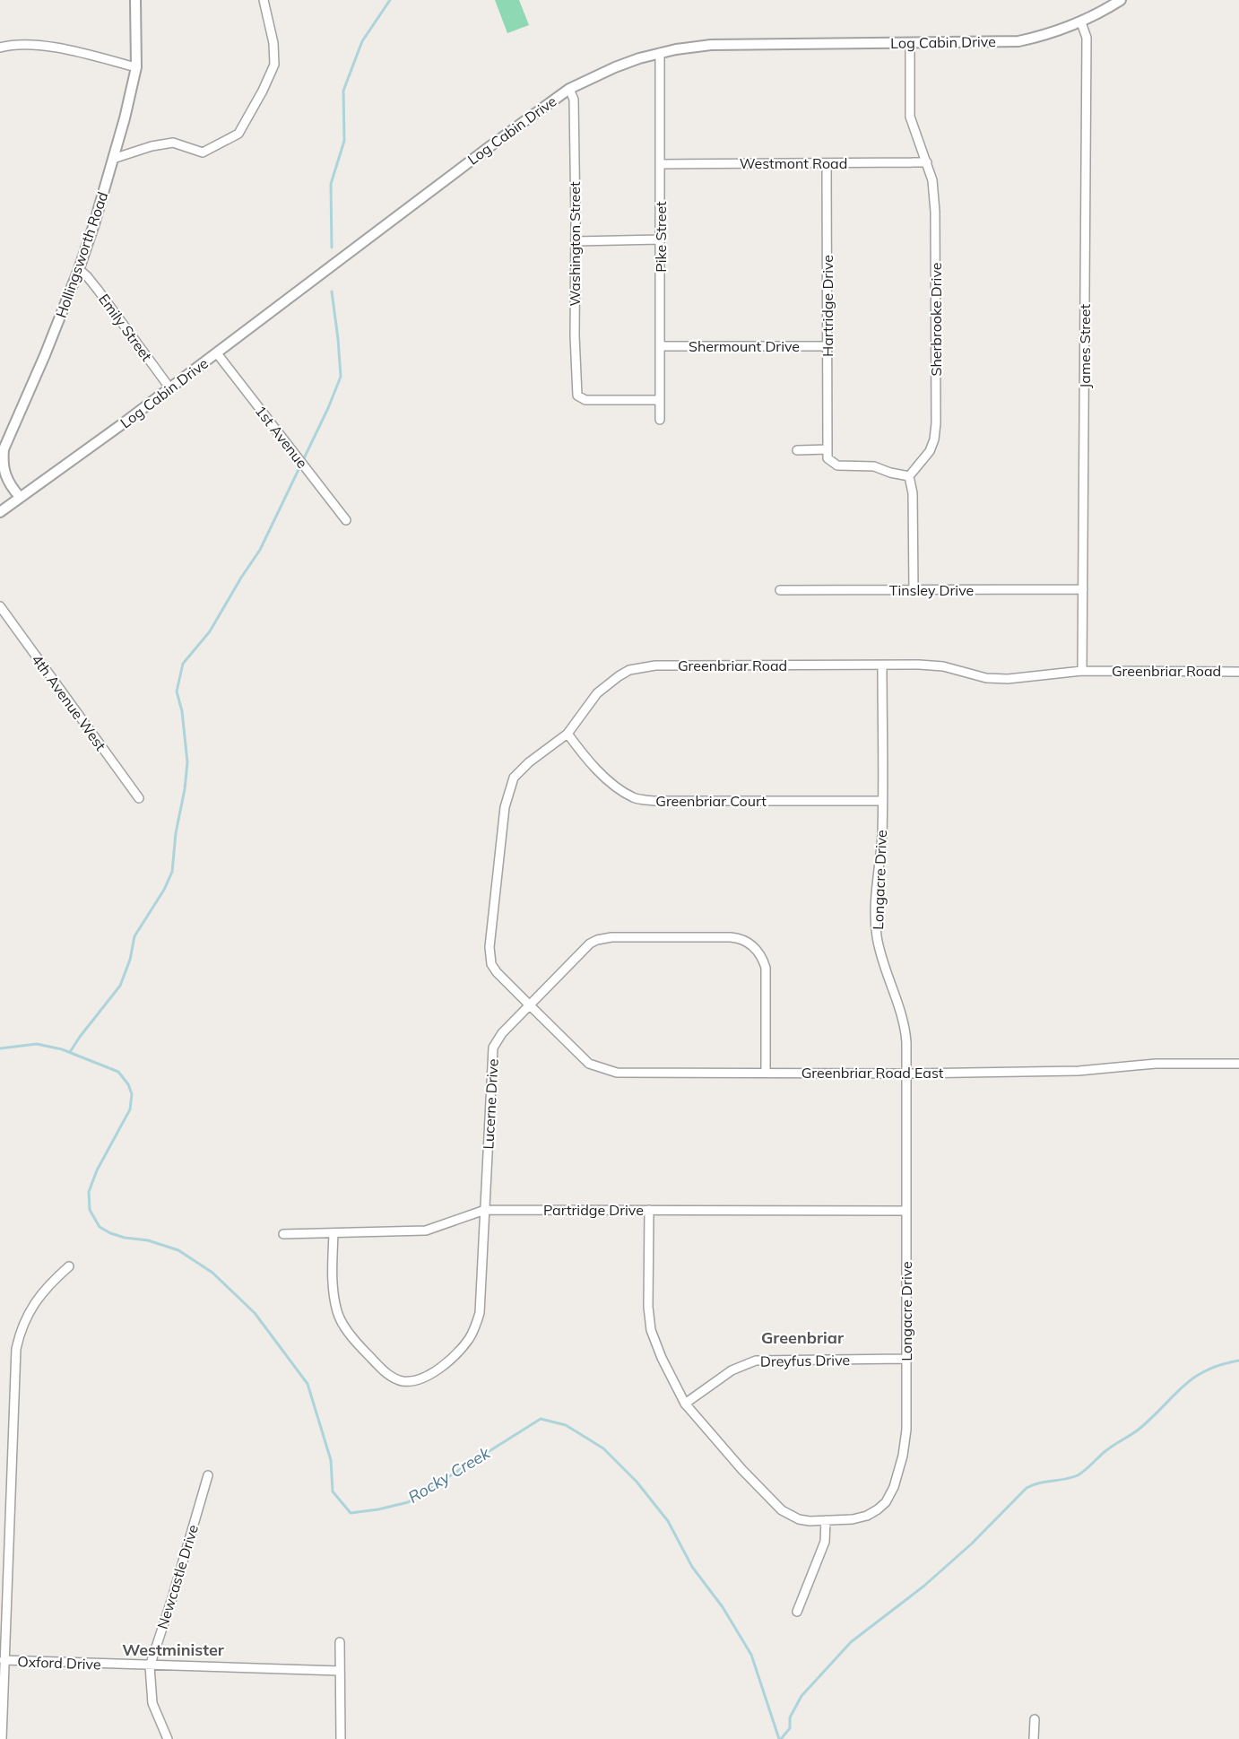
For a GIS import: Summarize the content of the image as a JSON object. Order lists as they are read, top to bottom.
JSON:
{
  "streets": {
    "street": [
      "Log Cabin Drive",
      "Westmont Road",
      "Pike Street",
      "Washington Street",
      "Hollingsworth Road",
      "Hartridge Drive",
      "Sherbrooke Drive",
      "Emily Street",
      "Shermount Drive",
      "James Street",
      "1st Avenue",
      "Tinsley Drive",
      "Greenbriar Road",
      "4th Avenue West",
      "Greenbriar Court",
      "Longacre Drive",
      "Greenbriar Road East",
      "Lucerne Drive",
      "Partridge Drive",
      "Dreyfus Drive",
      "Newcastle Drive",
      "Oxford Drive"
    ]
  },
  "crossings": [
    ["Log Cabin Drive", "Pike Street"],
    ["Log Cabin Drive", "Washington Street"],
    ["Log Cabin Drive", "Hollingsworth Road"],
    ["Log Cabin Drive", "Sherbrooke Drive"],
    ["Log Cabin Drive", "Emily Street"],
    ["Log Cabin Drive", "James Street"],
    ["Log Cabin Drive", "1st Avenue"],
    ["Westmont Road", "Pike Street"],
    ["Westmont Road", "Hartridge Drive"],
    ["Westmont Road", "Sherbrooke Drive"],
    ["Pike Street", "Washington Street"],
    ["Pike Street", "Shermount Drive"],
    ["Hollingsworth Road", "Emily Street"],
    ["Hartridge Drive", "Shermount Drive"],
    ["James Street", "Tinsley Drive"],
    ["James Street", "Greenbriar Road"],
    ["Greenbriar Road", "Greenbriar Court"],
    ["Greenbriar Road", "Longacre Drive"],
    ["Greenbriar Road", "Greenbriar Road East"],
    ["Greenbriar Road", "Lucerne Drive"],
    ["Greenbriar Court", "Longacre Drive"],
    ["Longacre Drive", "Greenbriar Road East"],
    ["Longacre Drive", "Partridge Drive"],
    ["Longacre Drive", "Dreyfus Drive"],
    ["Greenbriar Road East", "Lucerne Drive"],
    ["Lucerne Drive", "Partridge Drive"],
    ["Newcastle Drive", "Oxford Drive"]
  ],
  "districts": ["Greenbriar", "Westminister"],
  "water": ["Rocky Creek"]
}
